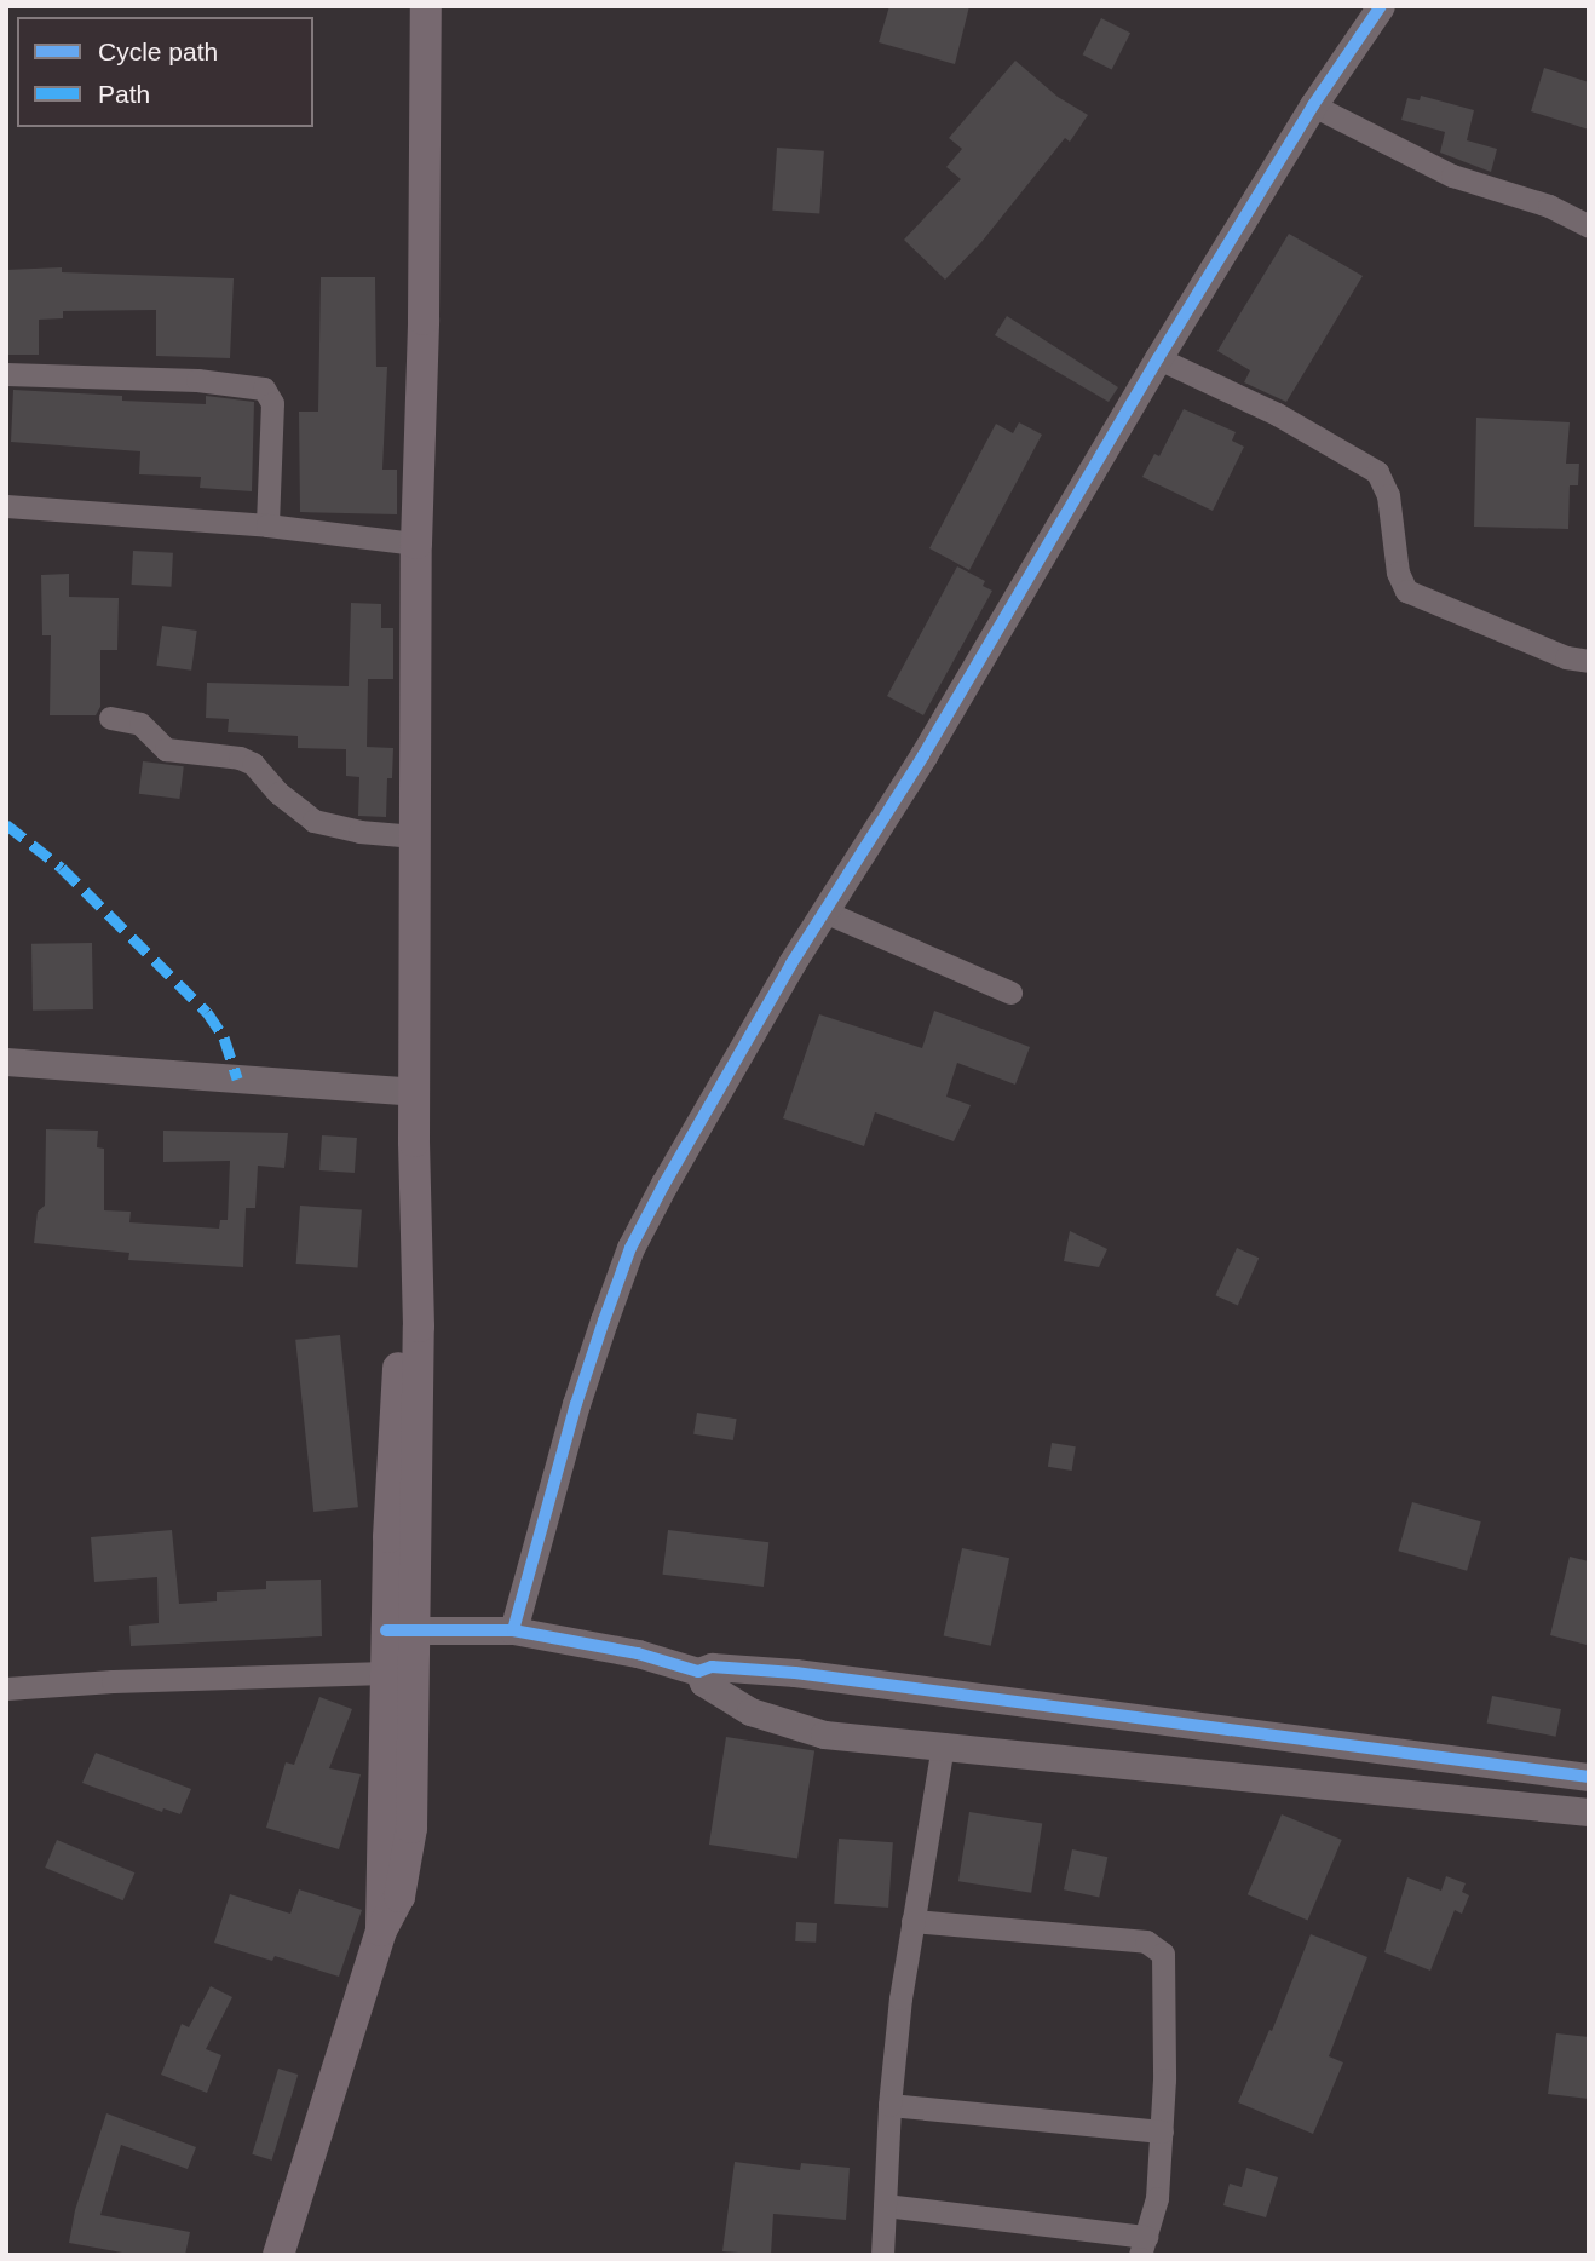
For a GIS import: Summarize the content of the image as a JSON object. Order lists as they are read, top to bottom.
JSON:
{
  "legend": ["Cycle path", "Path"]
}
